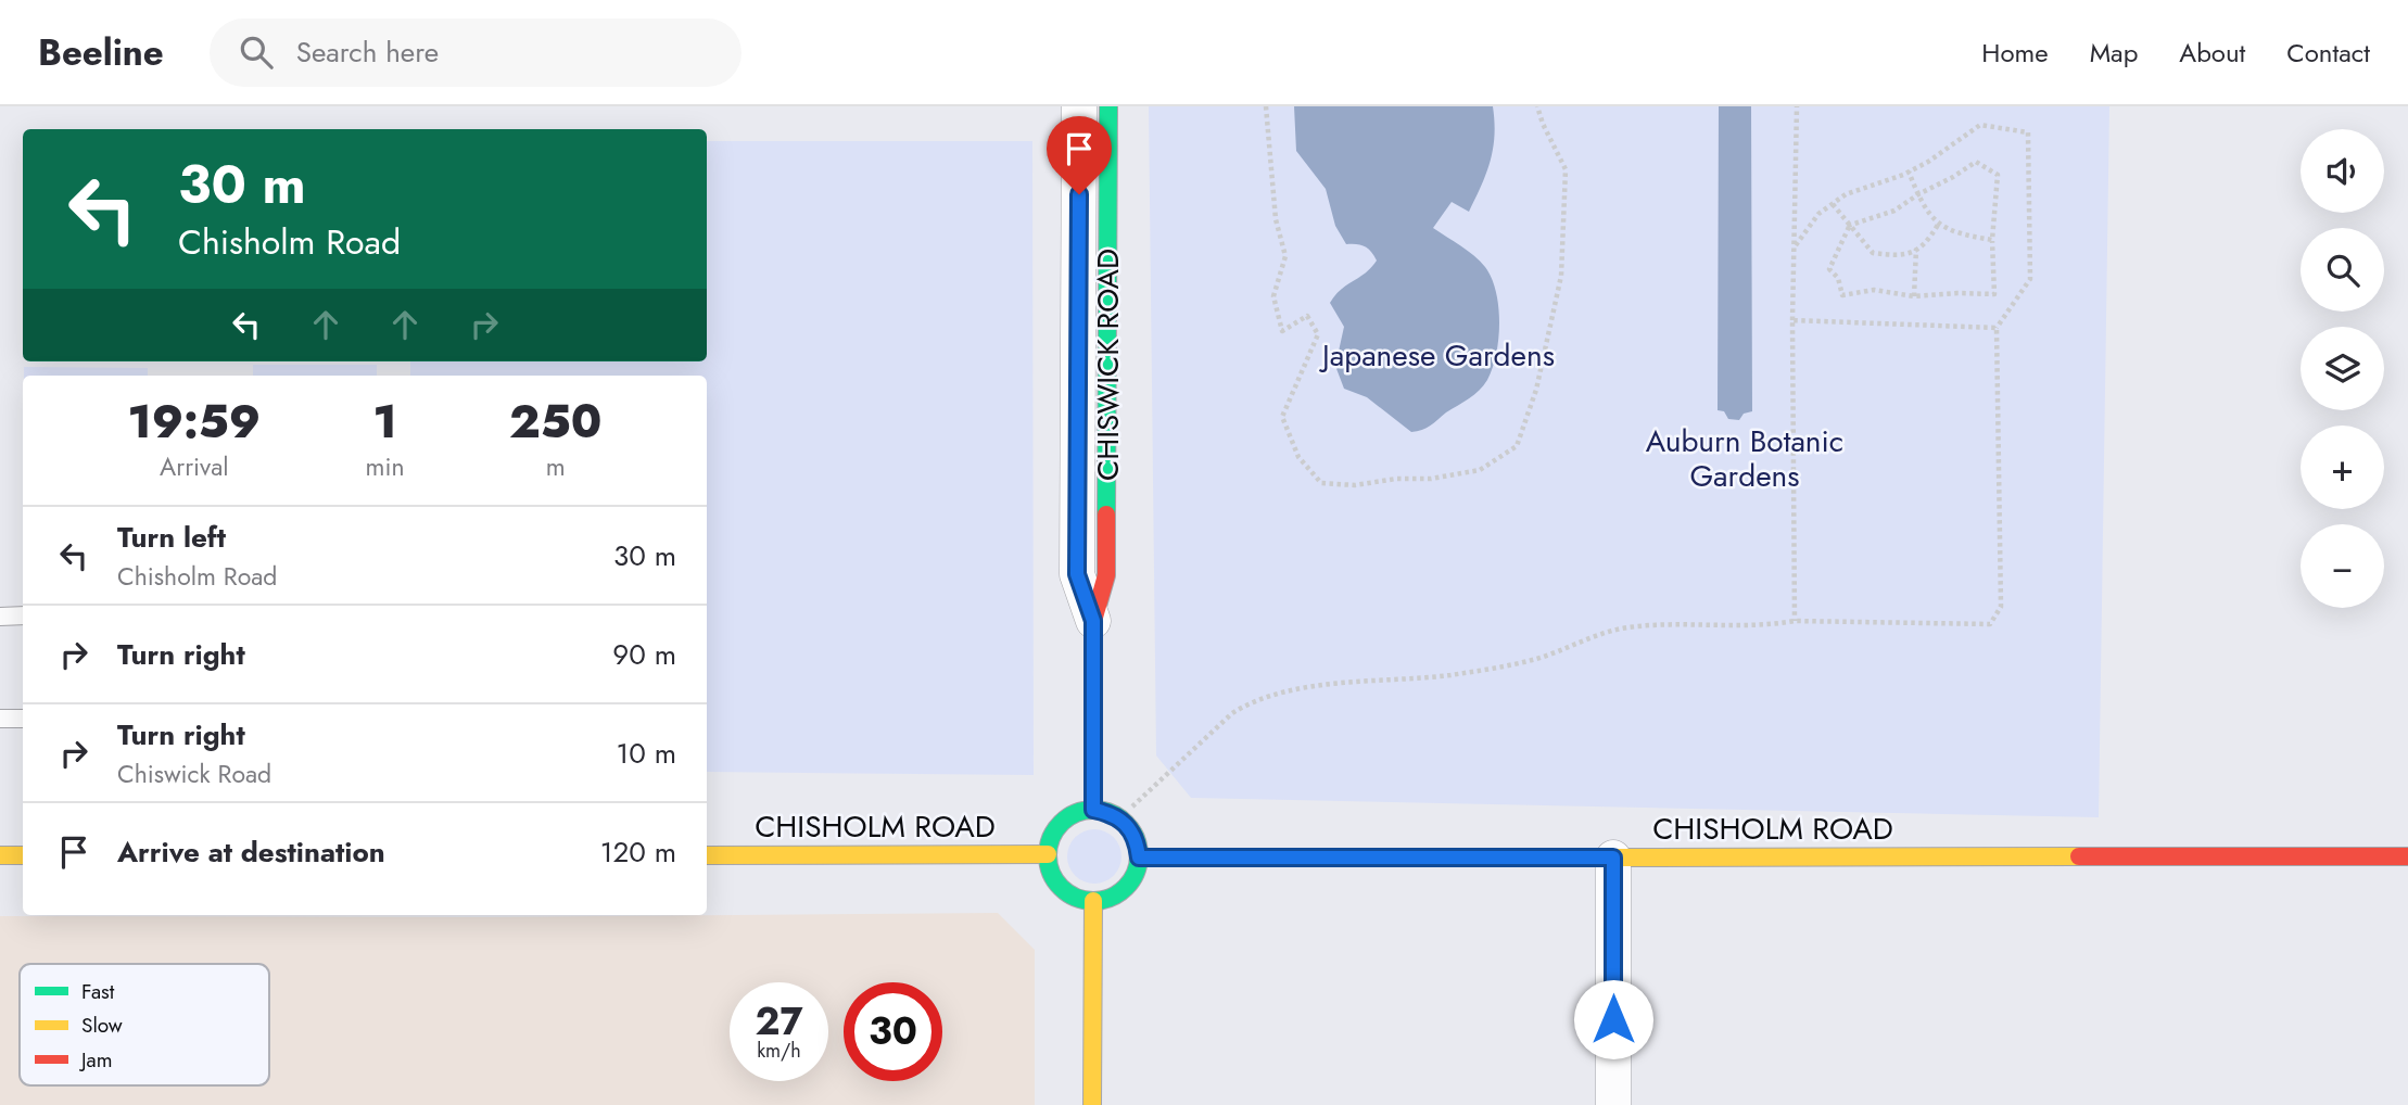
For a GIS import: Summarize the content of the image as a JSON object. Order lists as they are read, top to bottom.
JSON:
{
  "streets": {
    "main road": ["CHISWICK ROAD", "CHISHOLM ROAD"]
  },
  "crossings": [
    ["CHISWICK ROAD", "CHISHOLM ROAD"]
  ],
  "parks": ["Japanese Gardens", "Auburn Botanic Gardens"],
  "legend": ["Fast", "Slow", "Jam"],
  "page": {
    "header": "Beeline",
    "search": "Search here",
    "nav": [
      "Home",
      "Map",
      "About",
      "Contact"
    ],
    "map_buttons": ["+", "−"],
    "turn": ["30 m", "Chisholm Road"],
    "eta": [
      "19:59",
      "Arrival",
      "1",
      "min",
      "250",
      "m"
    ],
    "list": [
      {
        "name": "Turn left",
        "note": "Chisholm Road",
        "value": "30 m"
      },
      {
        "name": "Turn right",
        "value": "90 m"
      },
      {
        "name": "Turn right",
        "note": "Chiswick Road",
        "value": "10 m"
      },
      {
        "name": "Arrive at destination",
        "value": "120 m"
      }
    ],
    "speed": "27 km/h",
    "limit": "30"
  }
}
